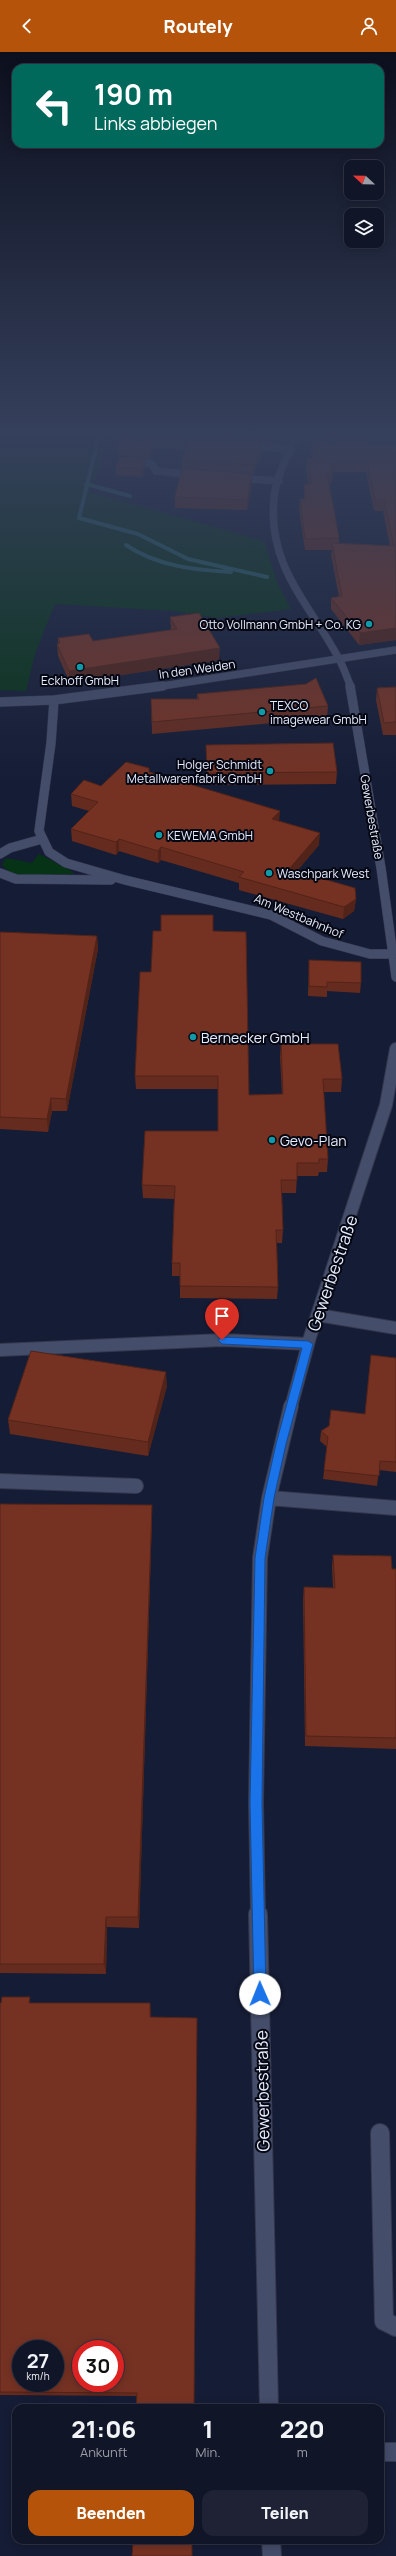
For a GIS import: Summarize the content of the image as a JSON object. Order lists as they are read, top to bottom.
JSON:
{
  "streets": {
    "street": ["In den Weiden", "Gewerbestraße", "Am Westbahnhof"]
  },
  "crossings": [
    ["In den Weiden", "Gewerbestraße"],
    ["Gewerbestraße", "Am Westbahnhof"]
  ],
  "places": [
    "Otto Vollmann GmbH + Co. KG",
    "Eckhoff GmbH",
    "TEXCO imagewear GmbH",
    "Holger Schmidt Metallwarenfabrik GmbH",
    "KEWEMA GmbH",
    "Waschpark West",
    "Bernecker GmbH",
    "Gevo-Plan"
  ],
  "north": "left",
  "page": {
    "header": "Routely",
    "turn": ["190 m", "Links abbiegen"],
    "speed": "27 km/h",
    "limit": "30",
    "eta": [
      "21:06",
      "Ankunft",
      "1",
      "Min.",
      "220",
      "m"
    ],
    "buttons": ["Beenden", "Teilen"]
  }
}
